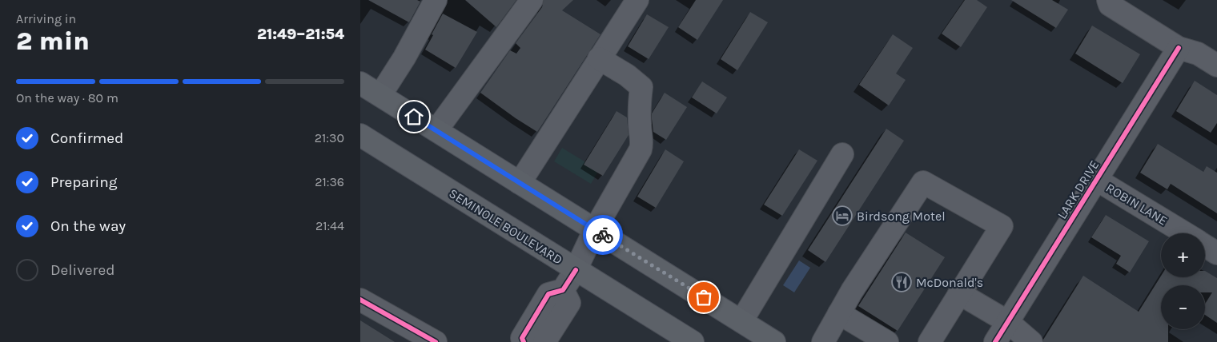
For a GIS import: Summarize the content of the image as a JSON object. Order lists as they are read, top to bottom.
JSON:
{
  "streets": {
    "main road": ["SEMINOLE BOULEVARD"],
    "street": ["LARK DRIVE", "ROBIN LANE"]
  },
  "crossings": [
    ["LARK DRIVE", "ROBIN LANE"]
  ],
  "places": {
    "hotel": ["Birdsong Motel"],
    "restaurant": ["McDonald's"]
  },
  "page": {
    "heading": ["2 min", "Arriving in", "21:49–21:54"],
    "bar": "On the way · 80 m",
    "list": [
      ["Confirmed", "21:30"],
      ["Preparing", "21:36"],
      ["On the way", "21:44"],
      "Delivered"
    ],
    "map_buttons": ["+", "−"]
  }
}
